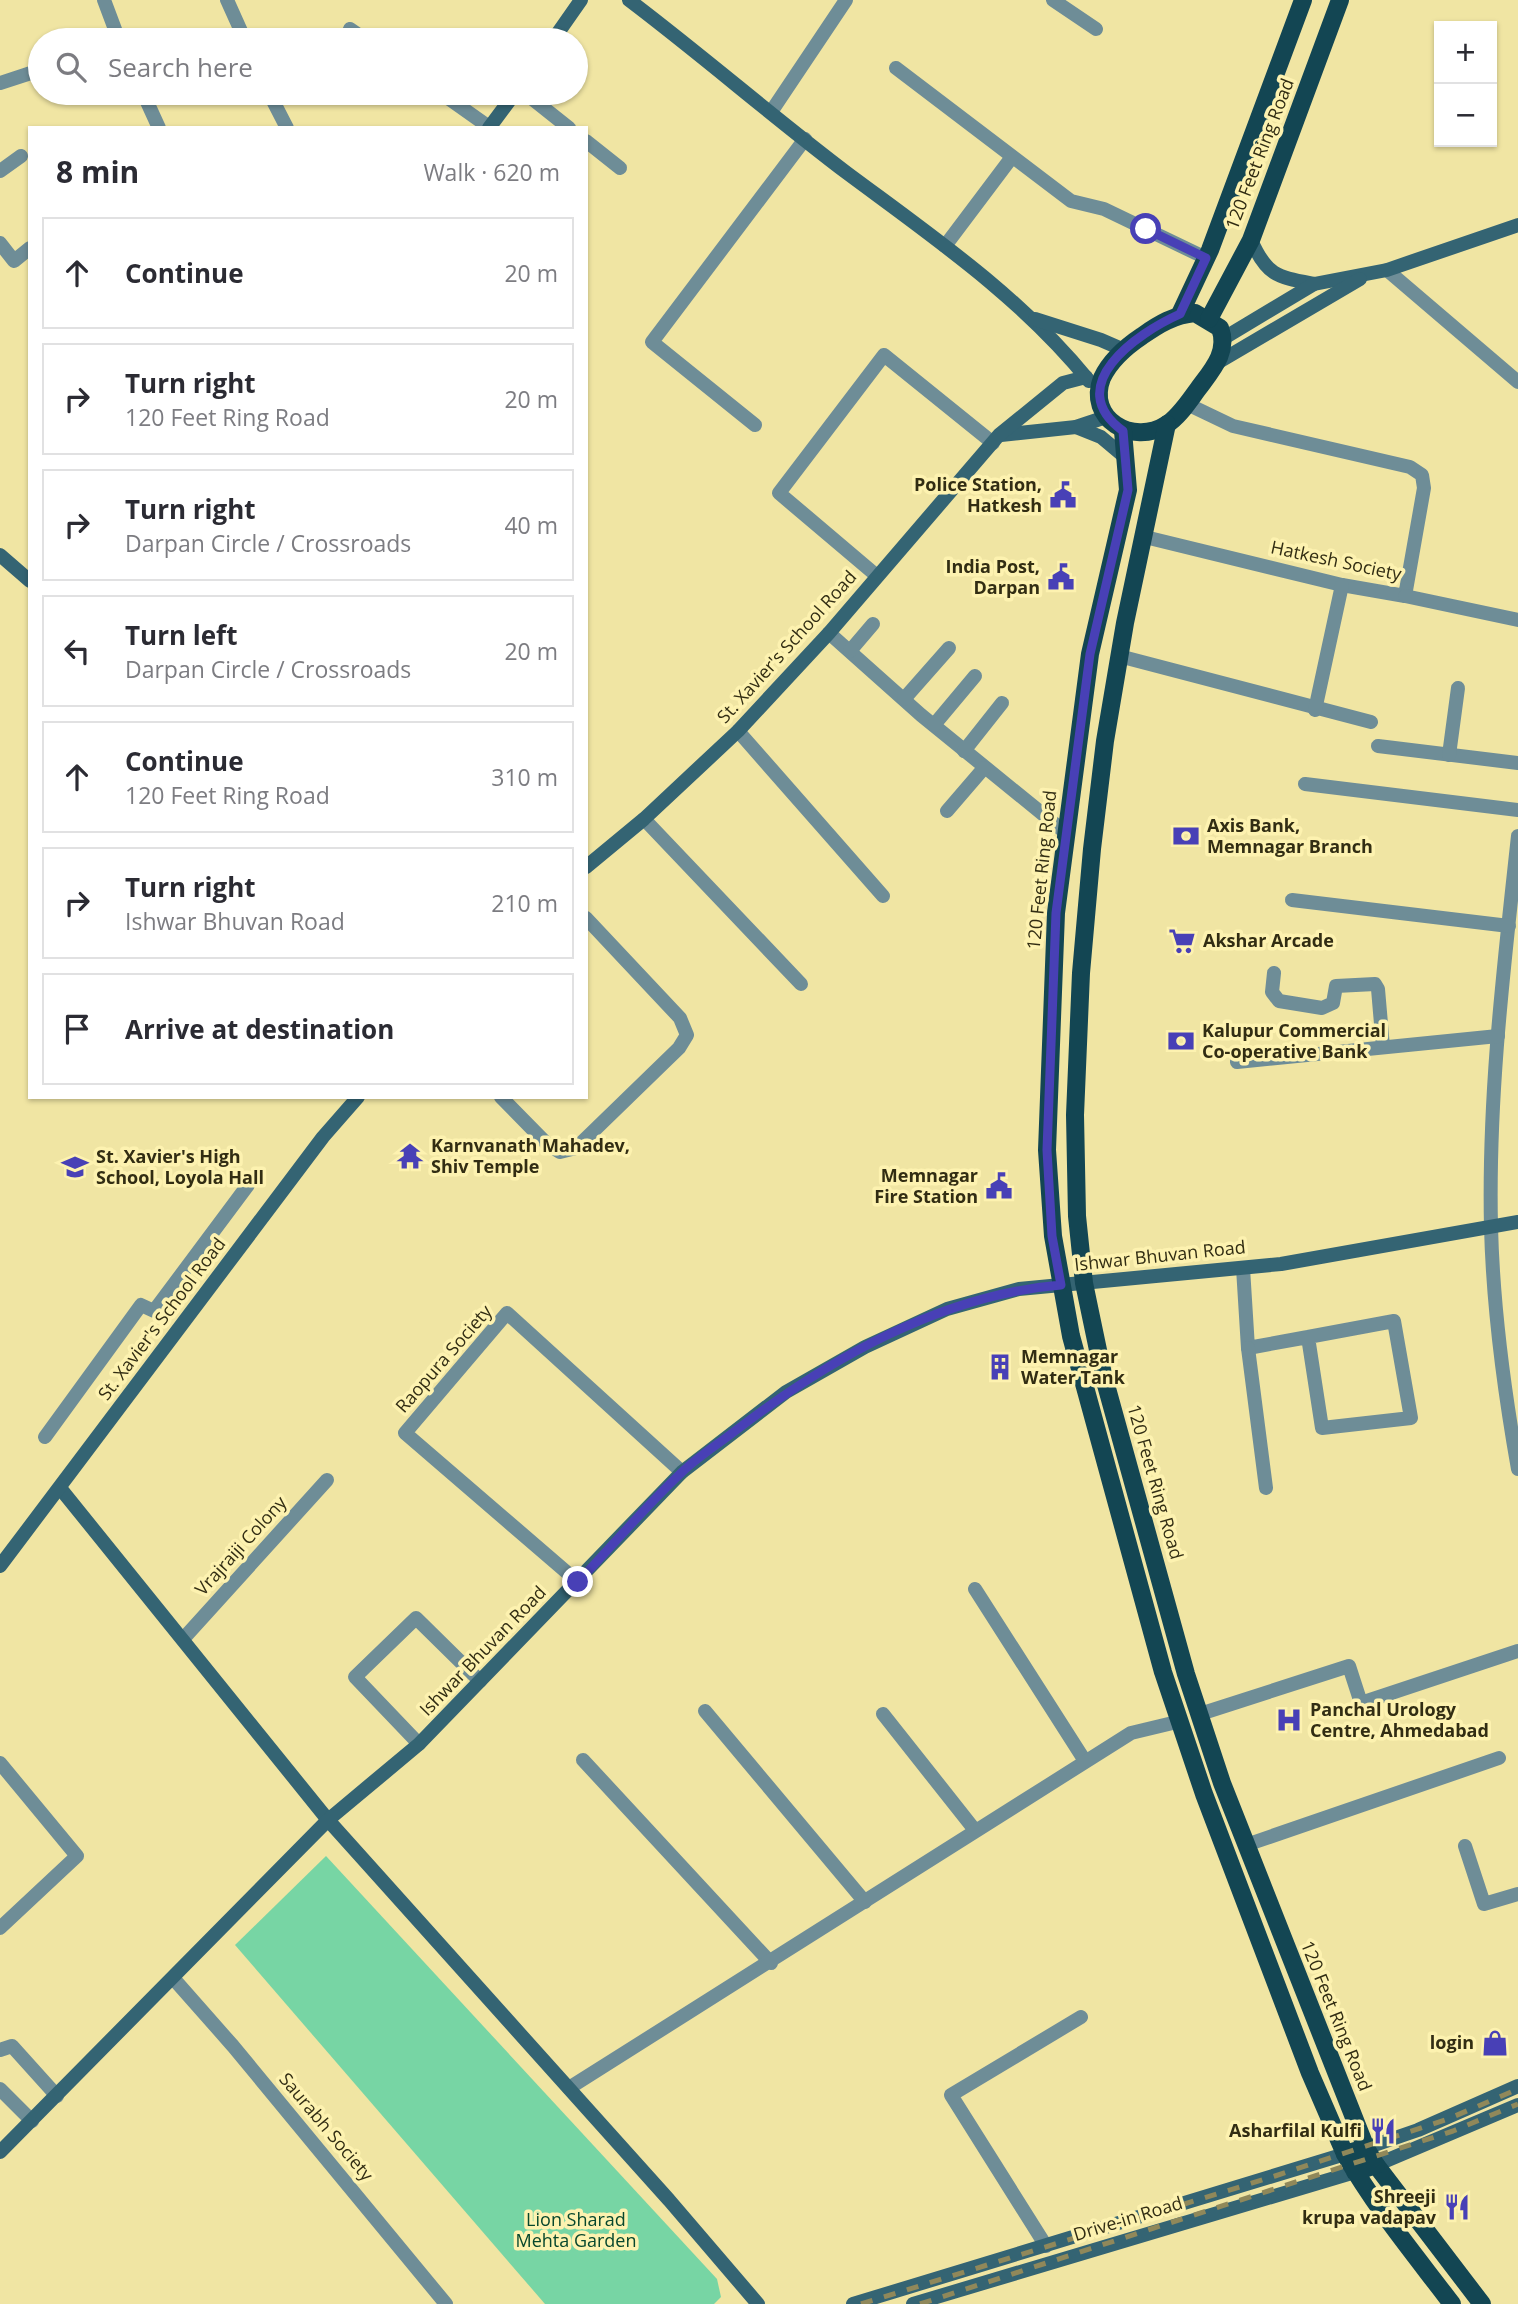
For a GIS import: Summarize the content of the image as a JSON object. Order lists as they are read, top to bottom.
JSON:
{
  "streets": {
    "main road": ["120 Feet Ring Road"],
    "street": [
      "Hatkesh Society",
      "St. Xavier's School Road",
      "Ishwar Bhuvan Road",
      "Raopura Society",
      "Vrajraiji Colony",
      "Saurabh Society",
      "Drive-in Road"
    ]
  },
  "crossings": [
    ["120 Feet Ring Road", "Hatkesh Society"],
    ["120 Feet Ring Road", "Ishwar Bhuvan Road"],
    ["120 Feet Ring Road", "Drive-in Road"],
    ["Ishwar Bhuvan Road", "Raopura Society"],
    ["Ishwar Bhuvan Road", "Saurabh Society"]
  ],
  "parks": ["Lion Sharad Mehta Garden"],
  "places": {
    "public building": ["Police Station, Hatkesh", "India Post, Darpan", "Memnagar Fire Station"],
    "bank": ["Axis Bank, Memnagar Branch", "Kalupur Commercial Co-operative Bank"],
    "supermarket": ["Akshar Arcade"],
    "temple": ["Karnvanath Mahadev, Shiv Temple"],
    "school or university": ["St. Xavier's High School, Loyola Hall"],
    "building": ["Memnagar Water Tank"],
    "hospital": ["Panchal Urology Centre, Ahmedabad"],
    "shop": ["login"],
    "restaurant": ["Asharfilal Kulfi", "Shreeji krupa vadapav"]
  },
  "page": {
    "map_buttons": ["+", "−"],
    "search": "Search here",
    "heading": ["8 min", "Walk · 620 m"],
    "list": [
      ["Continue", "20 m"],
      ["Turn right", "120 Feet Ring Road", "20 m"],
      ["Turn right", "Darpan Circle / Crossroads", "40 m"],
      ["Turn left", "Darpan Circle / Crossroads", "20 m"],
      ["Continue", "120 Feet Ring Road", "310 m"],
      ["Turn right", "Ishwar Bhuvan Road", "210 m"],
      "Arrive at destination"
    ]
  }
}
